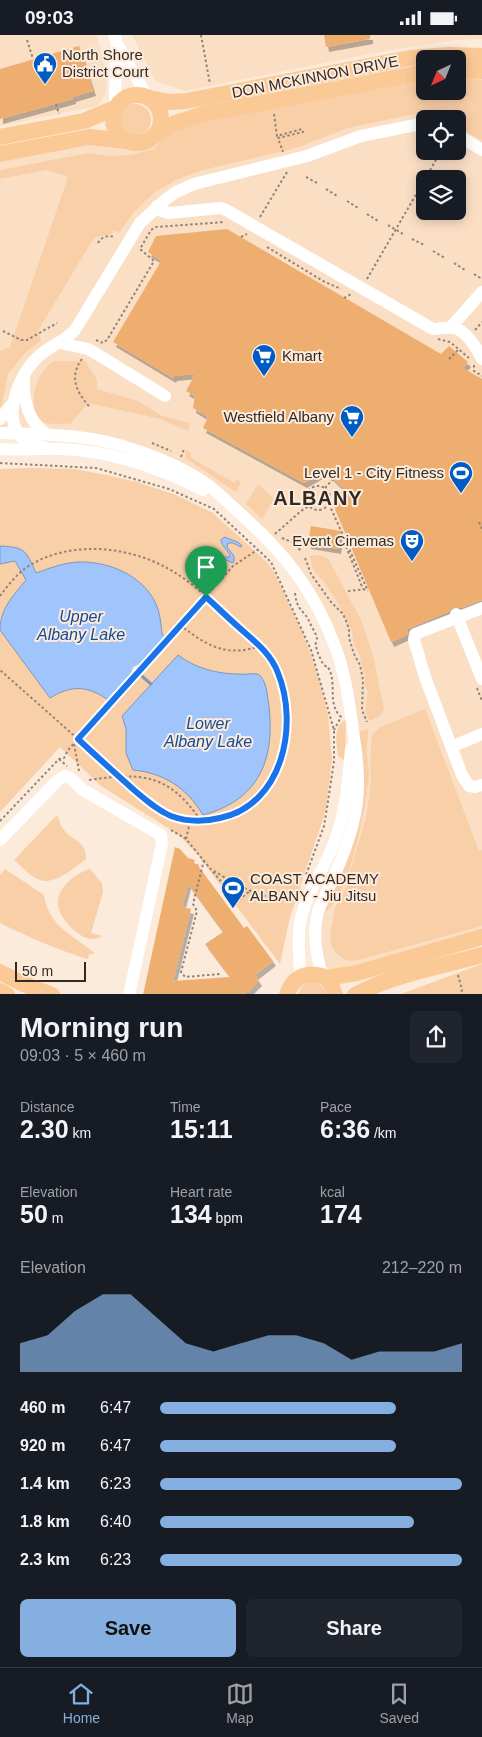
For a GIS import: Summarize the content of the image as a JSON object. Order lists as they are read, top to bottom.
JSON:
{
  "streets": {
    "main road": ["DON MCKINNON DRIVE"]
  },
  "districts": ["ALBANY"],
  "water": ["Upper Albany Lake", "Lower Albany Lake"],
  "places": {
    "public building": ["North Shore District Court"],
    "supermarket": ["Kmart", "Westfield Albany"],
    "sports": ["Level 1 - City Fitness", "COAST ACADEMY ALBANY - Jiu Jitsu"],
    "theatre": ["Event Cinemas"]
  },
  "scale_bar": "50 m",
  "north": "bottom left",
  "page": {
    "status": "09:03",
    "scale": "50 m",
    "heading": ["Morning run", "09:03 · 5 × 460 m"],
    "stats": [
      ["Distance", "2.30 km"],
      ["Time", "15:11"],
      ["Pace", "6:36 /km"],
      ["Elevation", "50 m"],
      ["Heart rate", "134 bpm"],
      ["kcal", "174"]
    ],
    "chart": ["Elevation", "212–220 m"],
    "list": [
      {
        "name": "460 m",
        "note": "6:47"
      },
      {
        "name": "920 m",
        "note": "6:47"
      },
      {
        "name": "1.4 km",
        "note": "6:23"
      },
      {
        "name": "1.8 km",
        "note": "6:40"
      },
      {
        "name": "2.3 km",
        "note": "6:23"
      }
    ],
    "buttons": ["Save", "Share"],
    "tabs": ["Home", "Map", "Saved"]
  }
}
